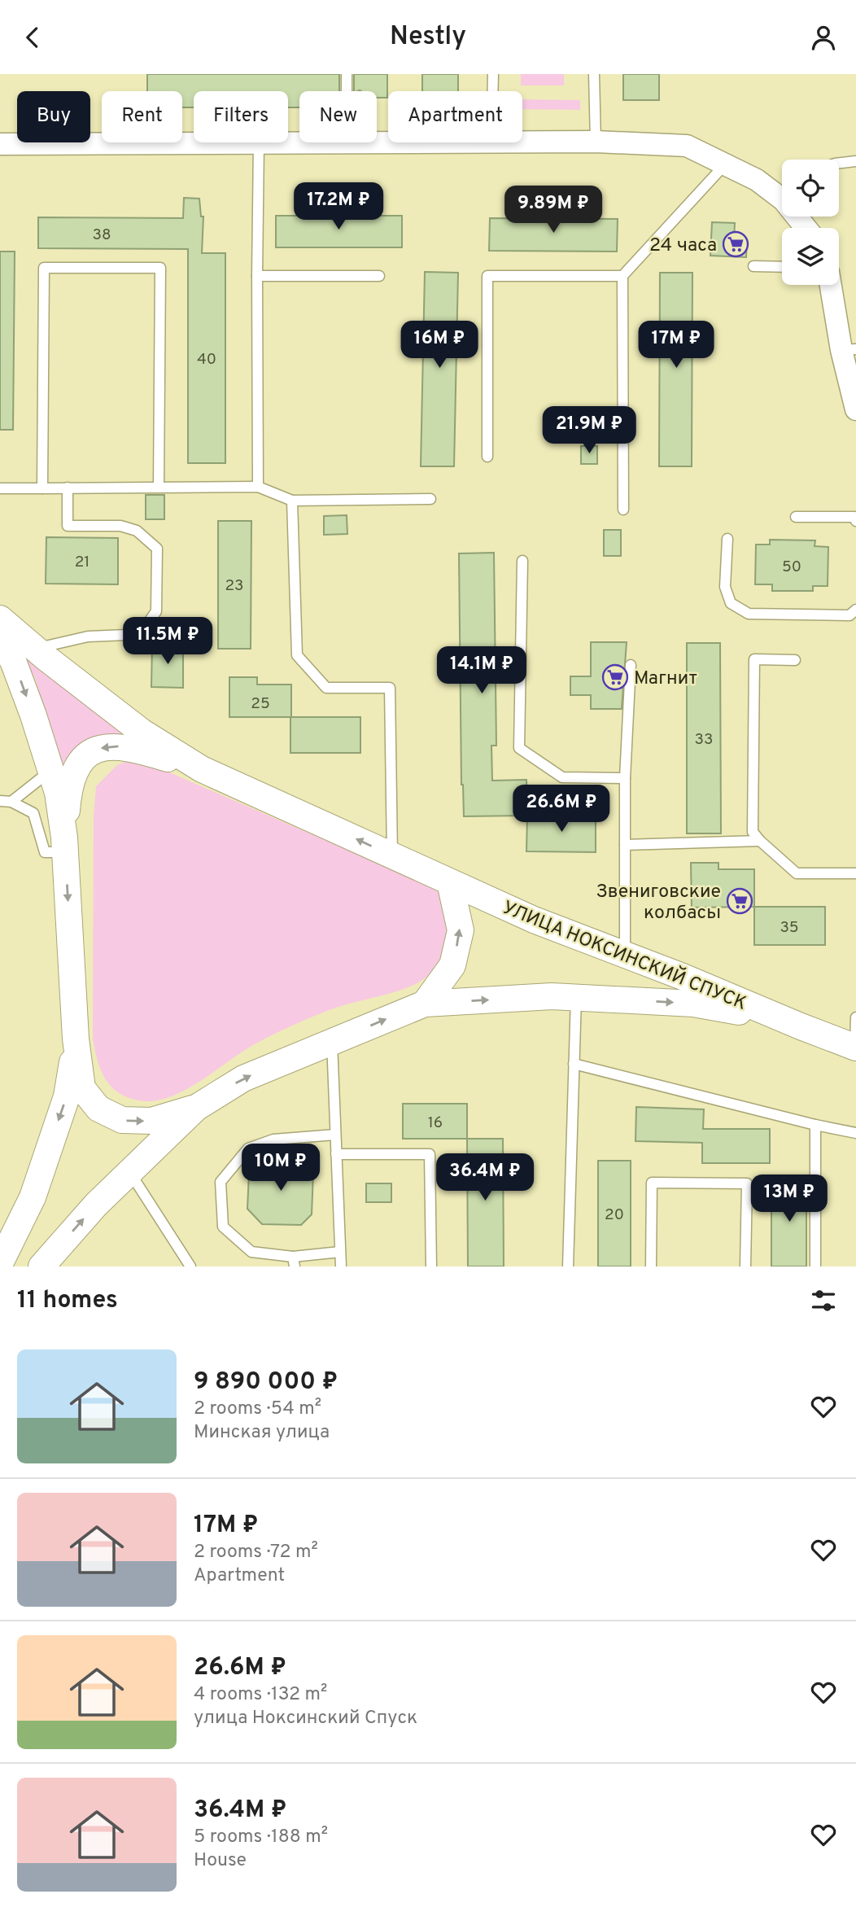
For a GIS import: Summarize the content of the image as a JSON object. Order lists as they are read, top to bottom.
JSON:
{
  "streets": {
    "street": ["УЛИЦА НОКСИНСКИЙ СПУСК"]
  },
  "places": {
    "supermarket": ["24 часа", "Магнит", "Звениговские колбасы"]
  },
  "house_numbers": [
    "38",
    "40",
    "21",
    "50",
    "23",
    "25",
    "33",
    "35",
    "16",
    "20"
  ],
  "page": {
    "header": "Nestly",
    "chip": [
      "Buy",
      "Rent",
      "Filters",
      "New",
      "Apartment"
    ],
    "price": [
      "17.2M ₽",
      "9.89M ₽",
      "16M ₽",
      "17M ₽",
      "21.9M ₽",
      "11.5M ₽",
      "14.1M ₽",
      "26.6M ₽",
      "10M ₽",
      "36.4M ₽",
      "13M ₽"
    ],
    "heading": "11 homes",
    "list": [
      {
        "name": "9 890 000 ₽",
        "note": "2 rooms · 54 m² · Минская улица"
      },
      {
        "name": "17M ₽",
        "note": "2 rooms · 72 m² · Apartment"
      },
      {
        "name": "26.6M ₽",
        "note": "4 rooms · 132 m² · улица Ноксинский Спуск"
      },
      {
        "name": "36.4M ₽",
        "note": "5 rooms · 188 m² · House"
      }
    ]
  }
}
